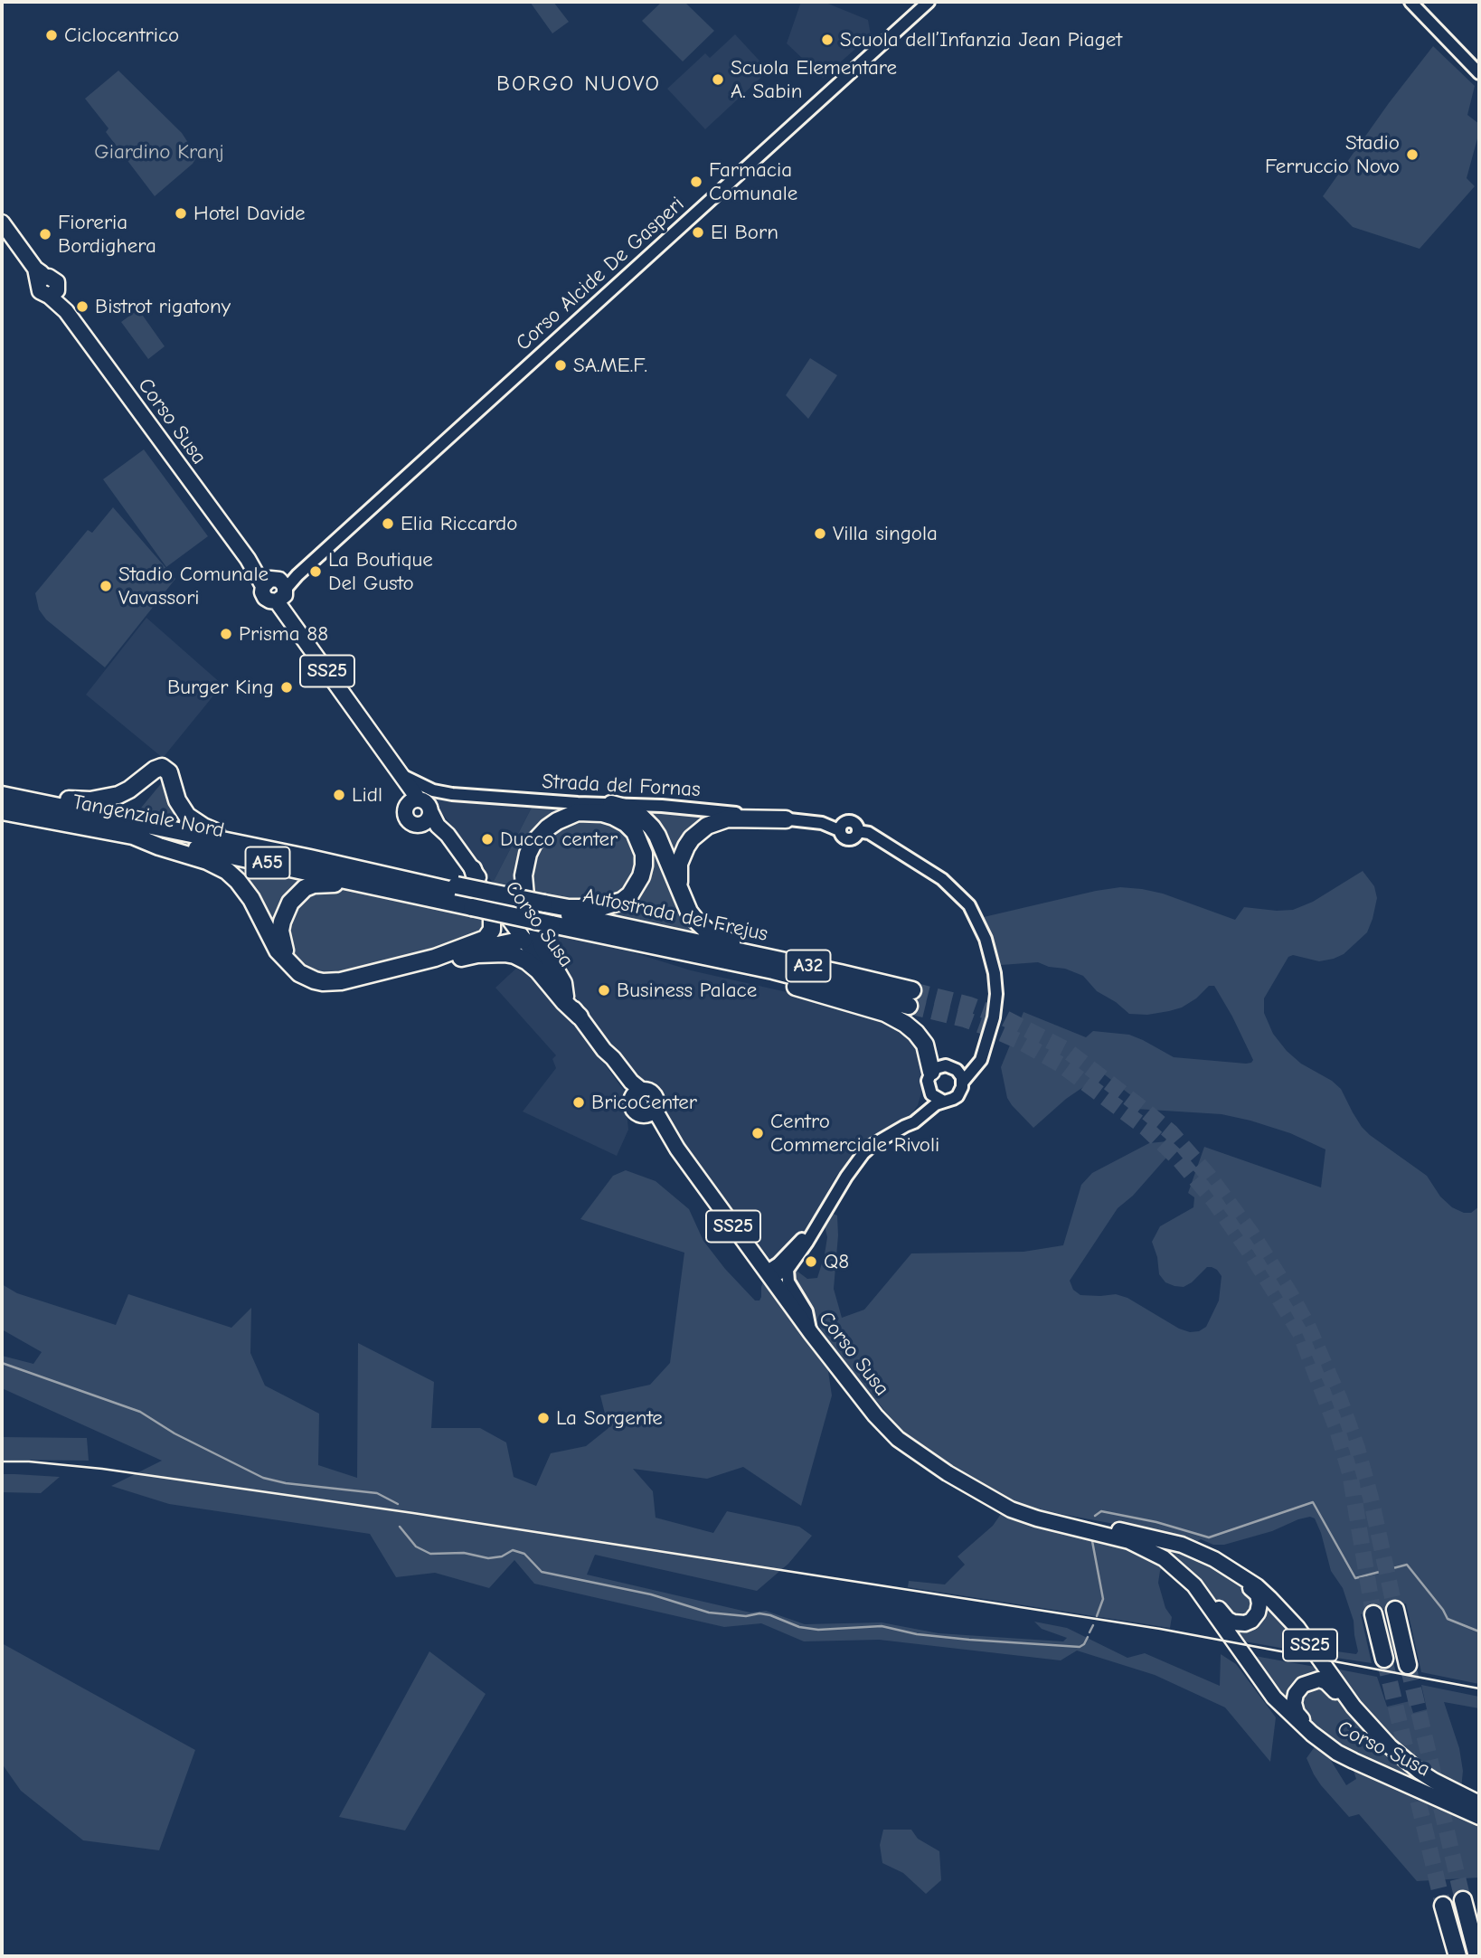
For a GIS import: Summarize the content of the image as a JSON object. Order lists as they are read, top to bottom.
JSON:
{
  "streets": {
    "highway": [
      "Tangenziale Nord",
      "A55",
      "Autostrada del Frejus",
      "A32"
    ],
    "main road": ["Corso Susa", "SS25"],
    "street": ["Corso Alcide De Gasperi", "Strada del Fornas"]
  },
  "crossings": [
    ["Corso Alcide De Gasperi", "Corso Susa"],
    ["Corso Susa", "SS25"],
    ["Corso Susa", "Strada del Fornas"],
    ["Tangenziale Nord", "Autostrada del Frejus"]
  ],
  "districts": ["BORGO NUOVO"],
  "parks": ["Giardino Kranj"],
  "places": [
    "Ciclocentrico",
    "Scuola dell’Infanzia Jean Piaget",
    "Scuola Elementare A. Sabin",
    "Stadio Ferruccio Novo",
    "Farmacia Comunale",
    "Hotel Davide",
    "El Born",
    "Fioreria Bordighera",
    "Bistrot rigatony",
    "SA.ME.F.",
    "Elia Riccardo",
    "Villa singola",
    "La Boutique Del Gusto",
    "Stadio Comunale Vavassori",
    "Prisma 88",
    "Burger King",
    "Lidl",
    "Ducco center",
    "Business Palace",
    "BricoCenter",
    "Centro Commerciale Rivoli",
    "Q8",
    "La Sorgente"
  ]
}
